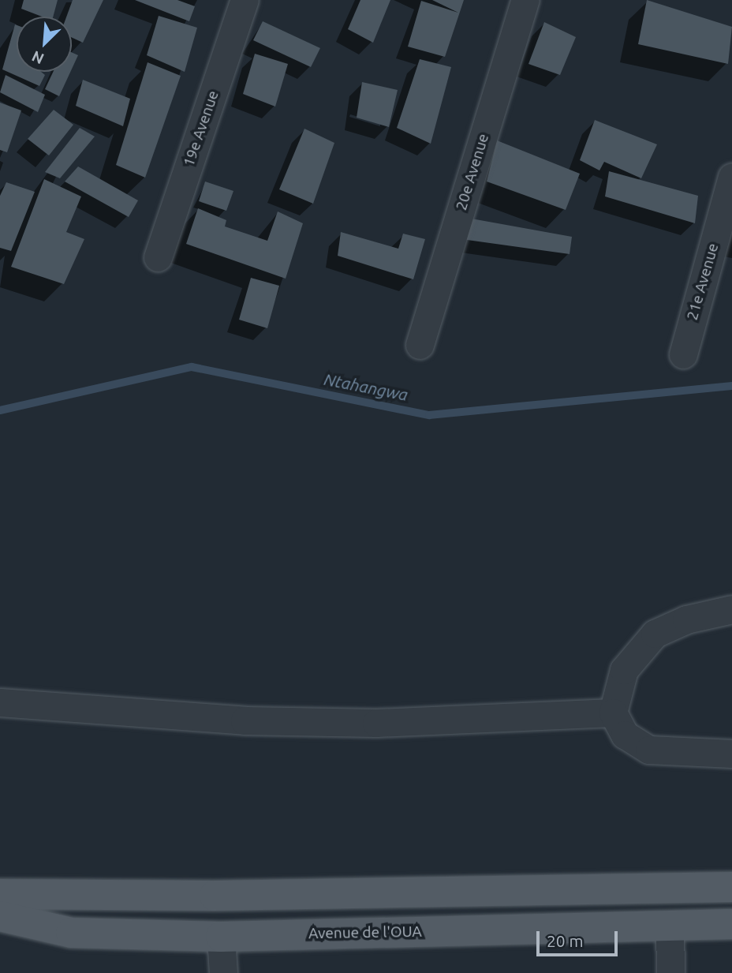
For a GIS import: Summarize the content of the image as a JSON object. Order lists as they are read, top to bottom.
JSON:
{
  "streets": {
    "main road": ["Avenue de l'OUA"],
    "street": ["19e Avenue", "20e Avenue", "21e Avenue"]
  },
  "water": ["Ntahangwa"],
  "scale_bar": "20 m",
  "north": "bottom left"
}
